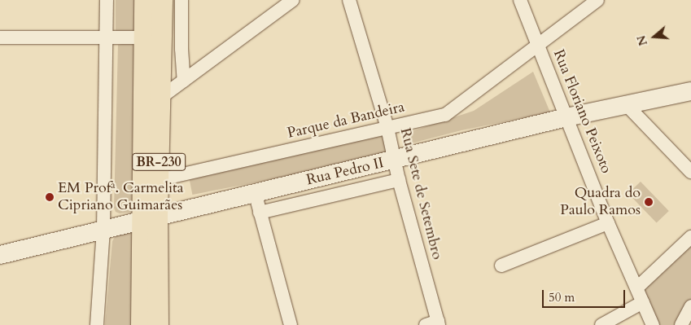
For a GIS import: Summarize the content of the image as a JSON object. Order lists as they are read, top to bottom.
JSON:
{
  "streets": {
    "main road": ["BR-230"],
    "street": [
      "Rua Floriano Peixoto",
      "Parque da Bandeira",
      "Rua Pedro II",
      "Rua Sete de Setembro"
    ]
  },
  "crossings": [
    ["Rua Floriano Peixoto", "Parque da Bandeira"],
    ["Rua Floriano Peixoto", "Rua Pedro II"],
    ["Parque da Bandeira", "BR-230"],
    ["Parque da Bandeira", "Rua Sete de Setembro"],
    ["BR-230", "Rua Pedro II"],
    ["Rua Pedro II", "Rua Sete de Setembro"]
  ],
  "places": ["EM Profª. Carmelita Cipriano Guimarães", "Quadra do Paulo Ramos"],
  "scale_bar": "50 m",
  "north": "left"
}
